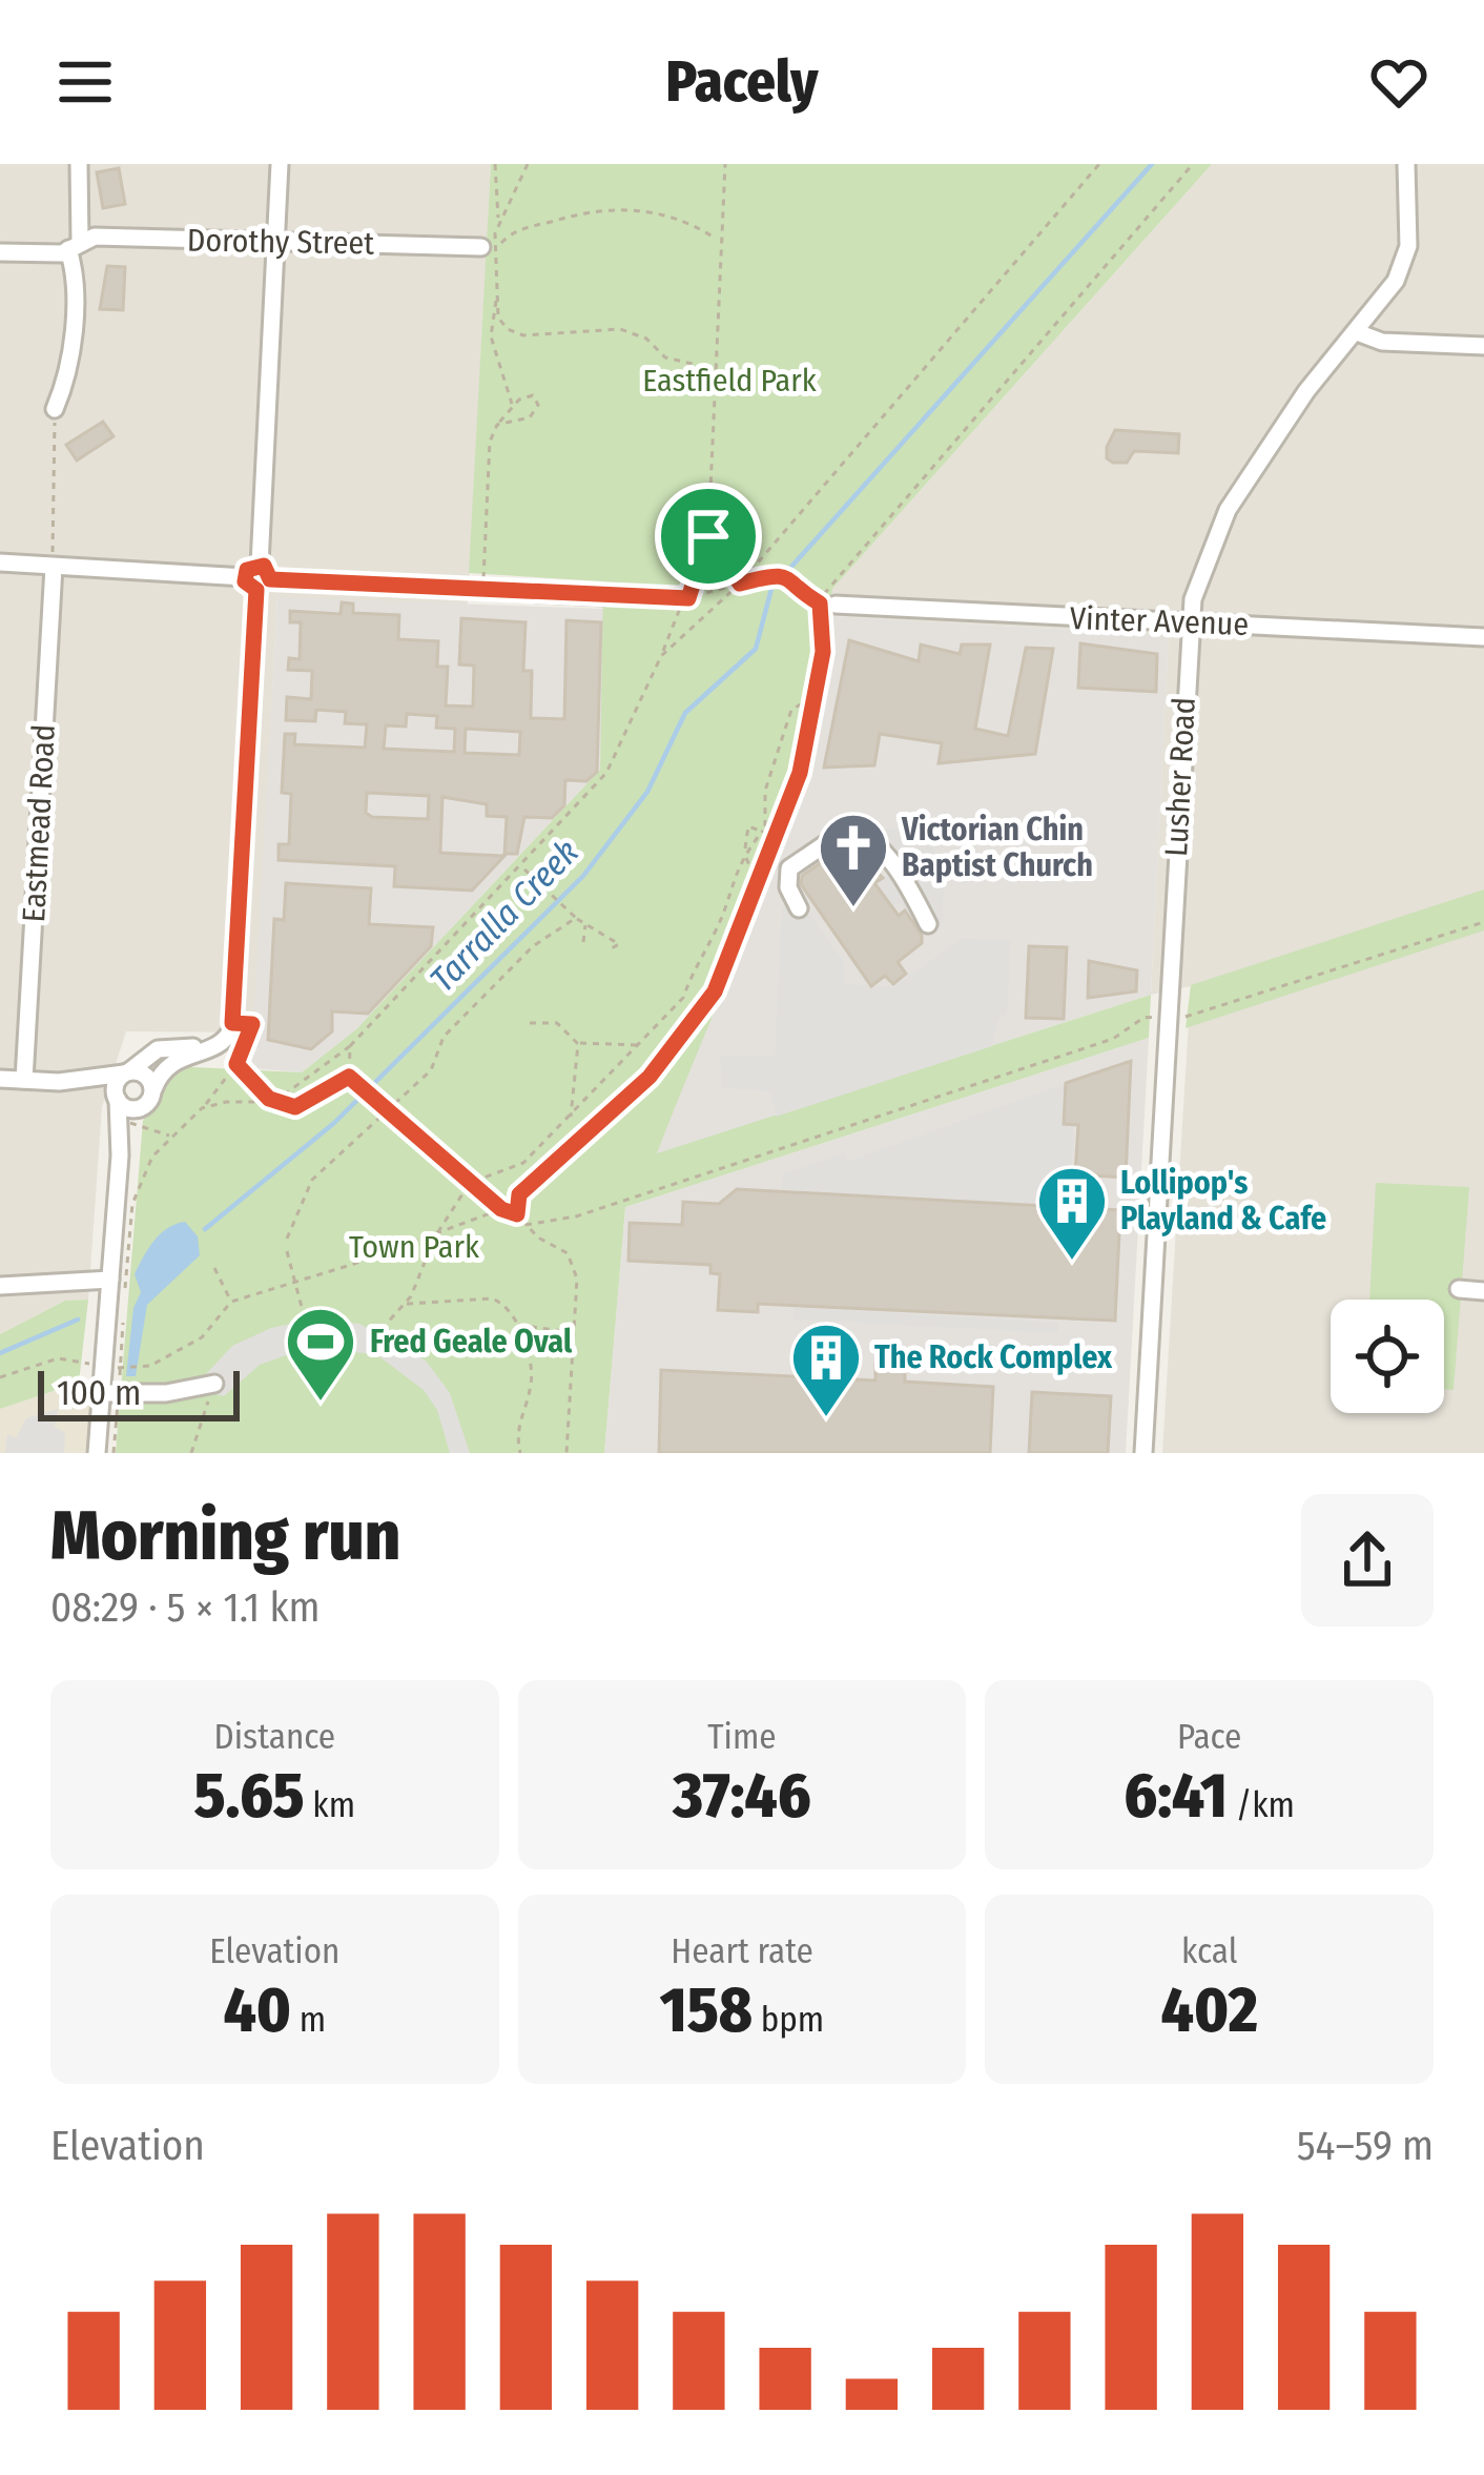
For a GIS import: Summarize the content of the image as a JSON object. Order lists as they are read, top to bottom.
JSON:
{
  "streets": {
    "street": [
      "Dorothy Street",
      "Vinter Avenue",
      "Lusher Road",
      "Eastmead Road"
    ]
  },
  "crossings": [
    ["Vinter Avenue", "Lusher Road"]
  ],
  "water": ["Tarralla Creek"],
  "parks": ["Eastfield Park", "Town Park"],
  "places": {
    "church": ["Victorian Chin Baptist Church"],
    "building": ["Lollipop's Playland & Cafe", "The Rock Complex"],
    "sports": ["Fred Geale Oval"]
  },
  "scale_bar": "100 m",
  "page": {
    "header": "Pacely",
    "scale": "100 m",
    "heading": ["Morning run", "08:29 · 5 × 1.1 km"],
    "stats": [
      ["Distance", "5.65 km"],
      ["Time", "37:46"],
      ["Pace", "6:41 /km"],
      ["Elevation", "40 m"],
      ["Heart rate", "158 bpm"],
      ["kcal", "402"]
    ],
    "chart": ["Elevation", "54–59 m"]
  }
}
